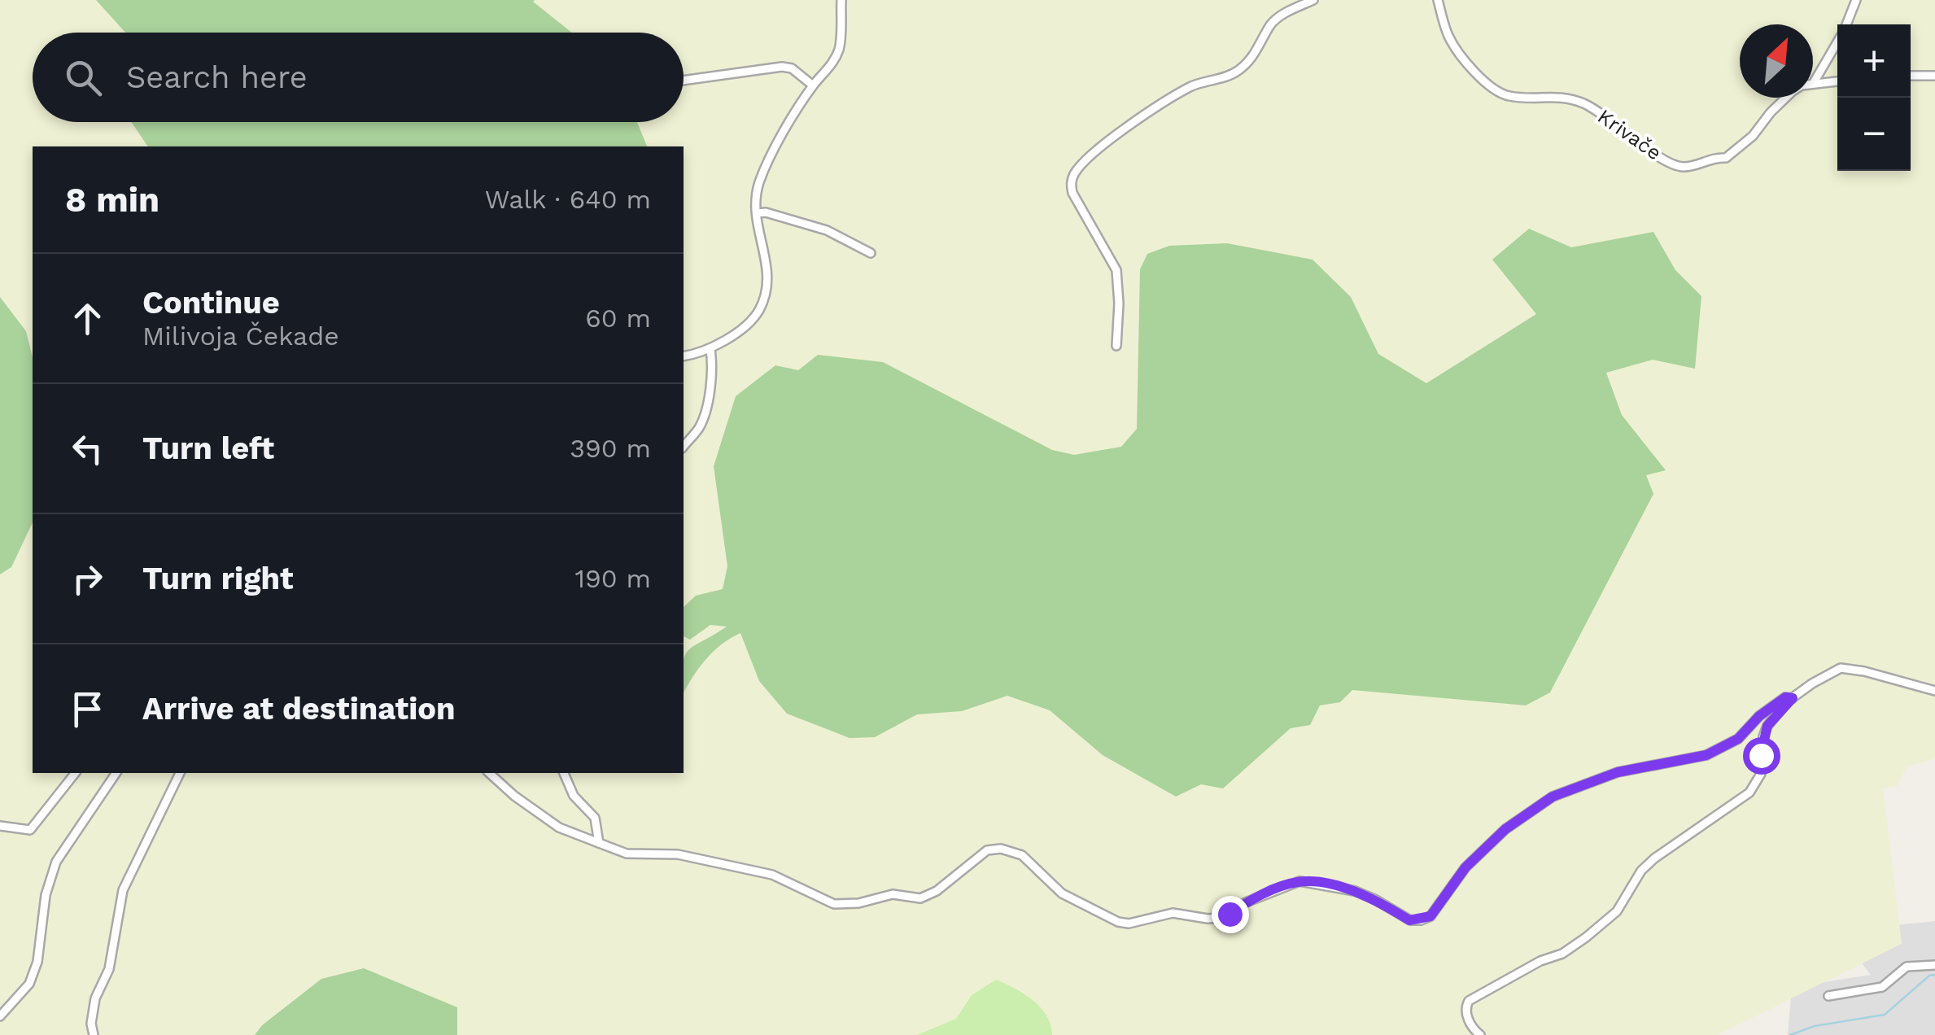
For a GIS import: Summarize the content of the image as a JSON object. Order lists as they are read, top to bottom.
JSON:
{
  "streets": {
    "street": ["Krivače"]
  },
  "north": "top right",
  "page": {
    "map_buttons": ["+", "−"],
    "search": "Search here",
    "heading": ["8 min", "Walk · 640 m"],
    "list": [
      ["Continue", "Milivoja Čekade", "60 m"],
      ["Turn left", "390 m"],
      ["Turn right", "190 m"],
      "Arrive at destination"
    ]
  }
}
